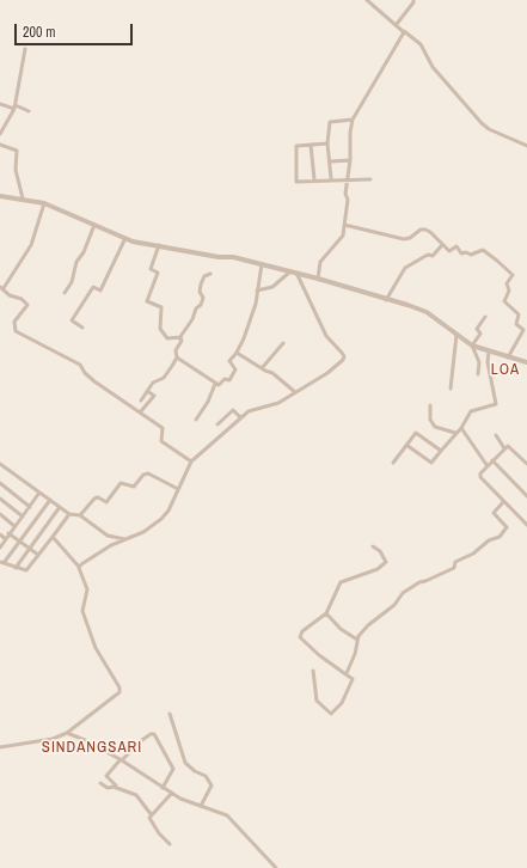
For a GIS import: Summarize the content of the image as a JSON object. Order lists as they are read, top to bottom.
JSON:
{
  "districts": ["LOA", "SINDANGSARI"],
  "scale_bar": "200 m"
}
